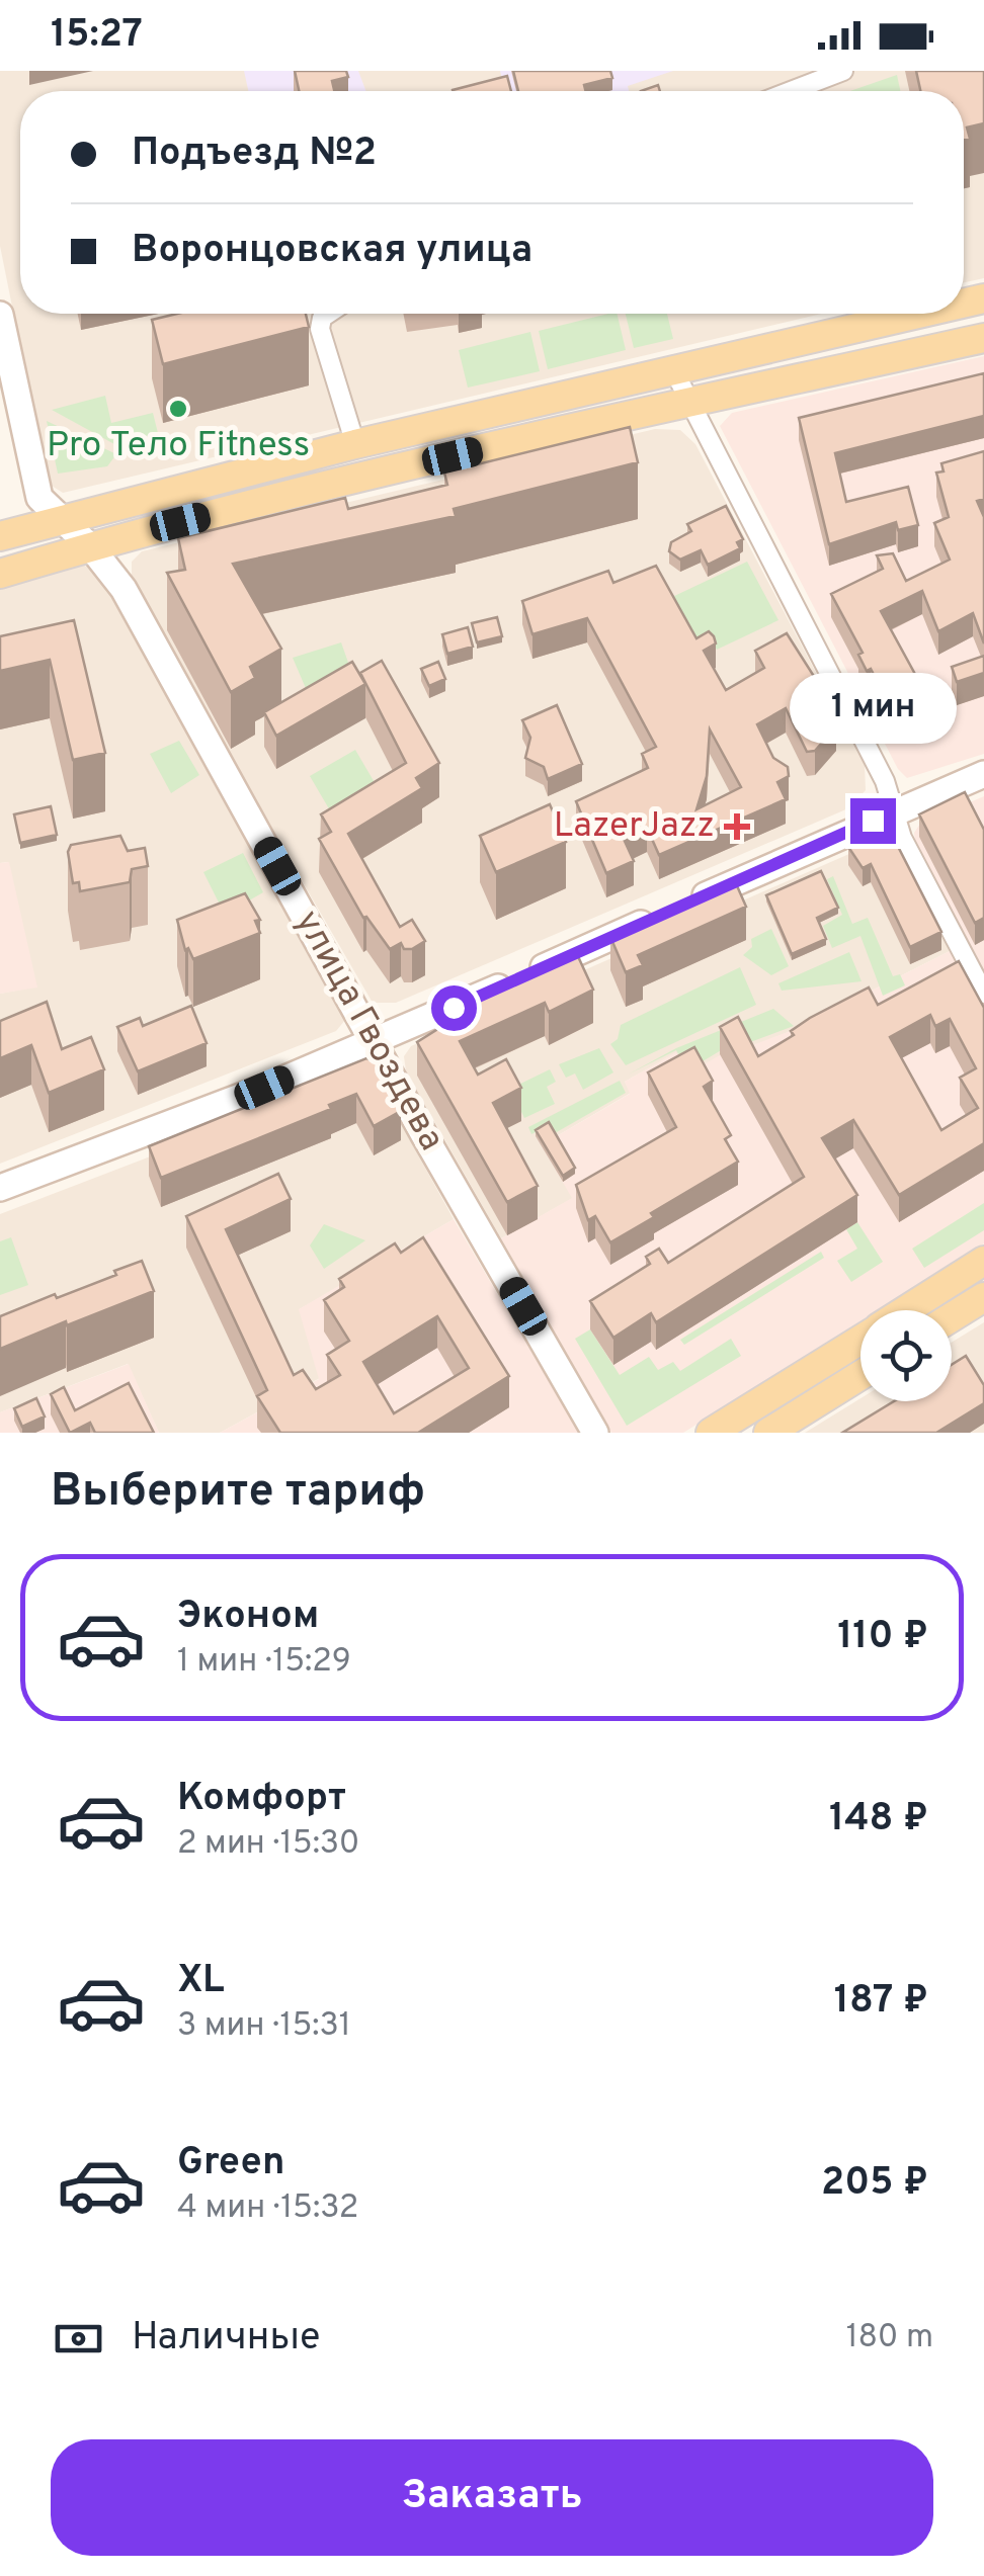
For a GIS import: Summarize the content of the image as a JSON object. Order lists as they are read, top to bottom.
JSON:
{
  "streets": {
    "street": ["улица Гвоздева"]
  },
  "places": {
    "other": ["Pro Тело Fitness"],
    "health": ["LazerJazz"]
  },
  "page": {
    "status": "15:27",
    "banner": ["Подъезд №2", "Воронцовская улица"],
    "bubble": "1 мин",
    "heading": "Выберите тариф",
    "list": [
      {
        "name": "Эконом",
        "note": "1 мин · 15:29",
        "value": "110 ₽"
      },
      {
        "name": "Комфорт",
        "note": "2 мин · 15:30",
        "value": "148 ₽"
      },
      {
        "name": "XL",
        "note": "3 мин · 15:31",
        "value": "187 ₽"
      },
      {
        "name": "Green",
        "note": "4 мин · 15:32",
        "value": "205 ₽"
      }
    ],
    "pay": ["Наличные", "180 m"],
    "buttons": "Заказать"
  }
}
